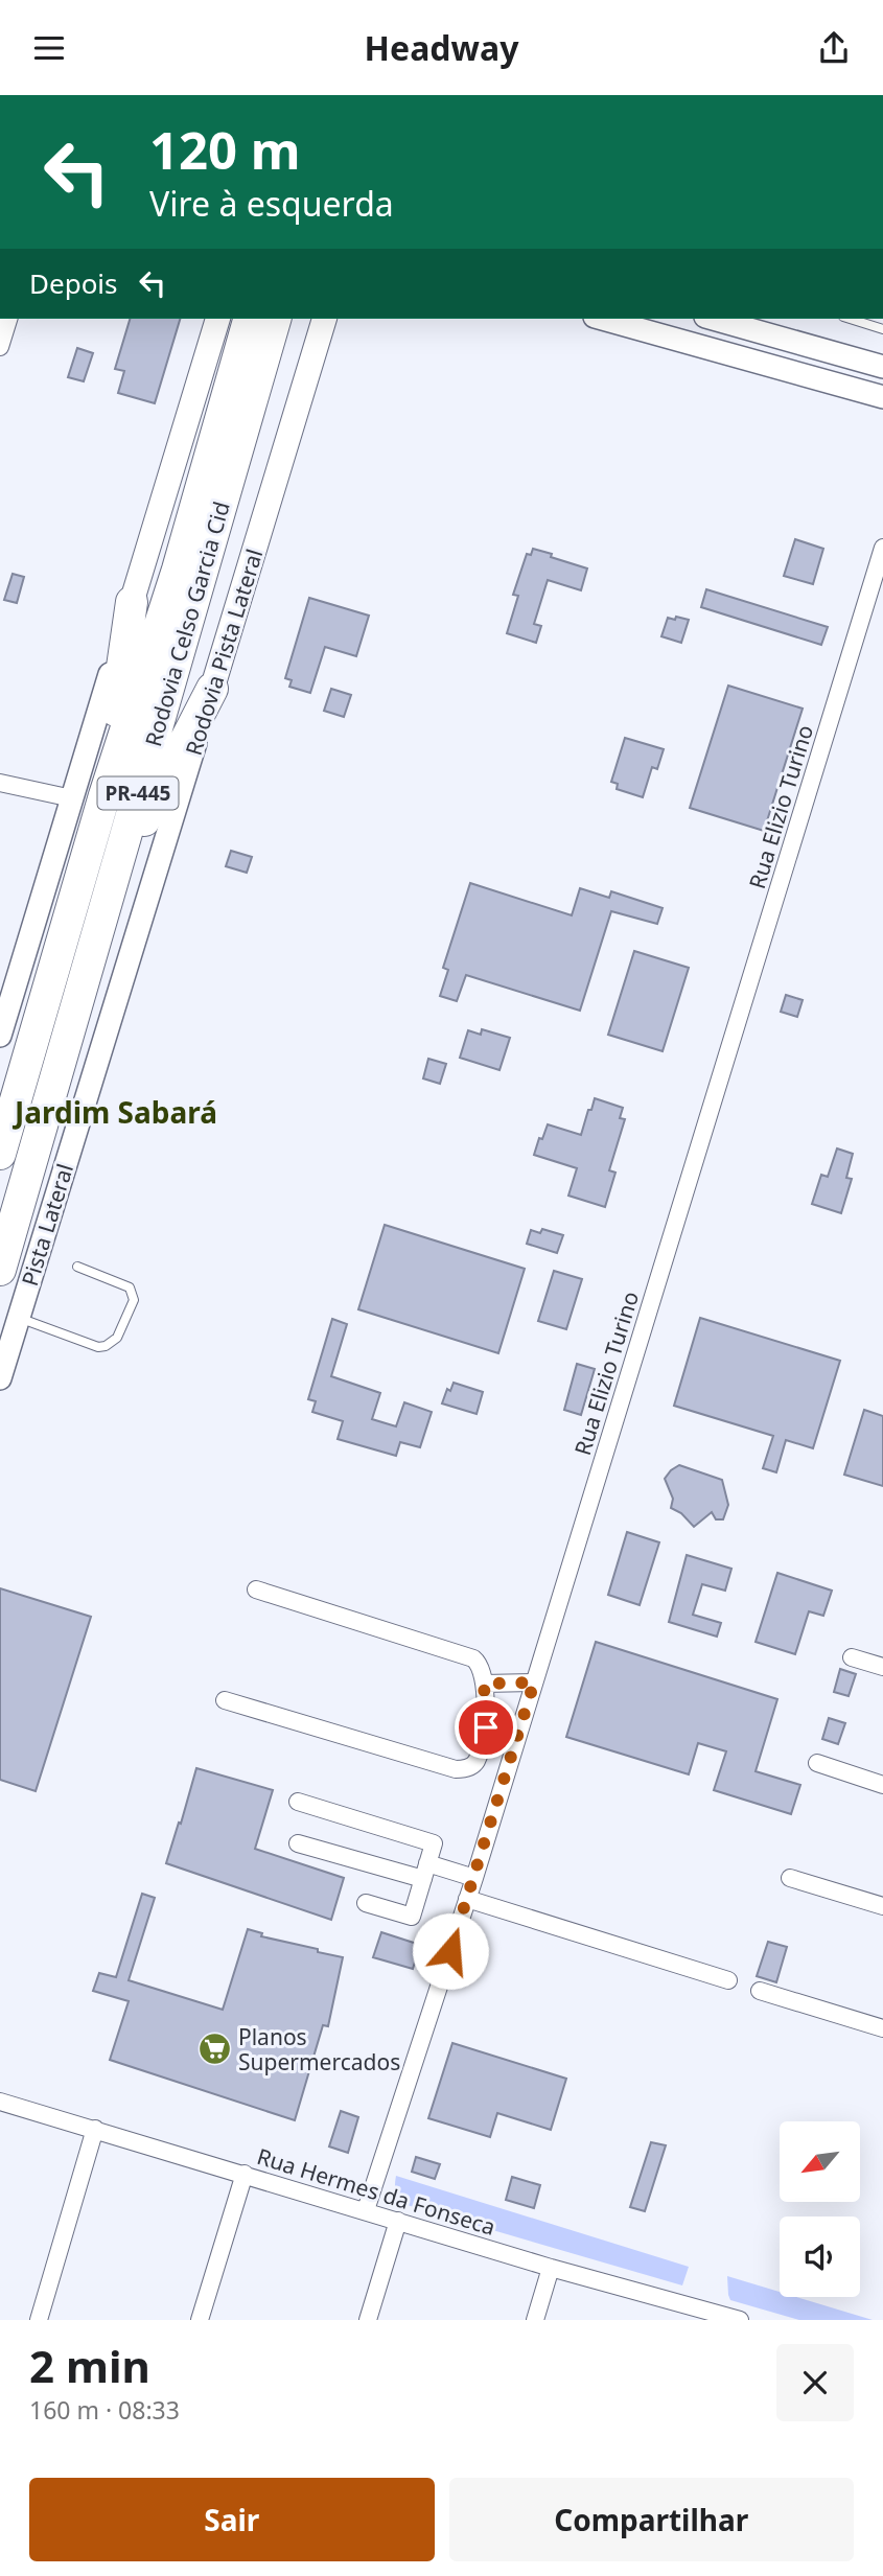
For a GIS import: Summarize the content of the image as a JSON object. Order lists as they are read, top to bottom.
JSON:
{
  "streets": {
    "highway": ["Rodovia Celso Garcia Cid", "PR-445"],
    "main road": ["Rodovia Pista Lateral"],
    "street": ["Rua Elizio Turino", "Pista Lateral", "Rua Hermes da Fonseca"]
  },
  "crossings": [
    ["Rodovia Pista Lateral", "Pista Lateral"],
    ["Rua Elizio Turino", "Rua Hermes da Fonseca"]
  ],
  "districts": ["Jardim Sabará"],
  "places": {
    "supermarket": ["Planos Supermercados"]
  },
  "north": "bottom left",
  "page": {
    "header": "Headway",
    "turn": ["120 m", "Vire à esquerda"],
    "then": "Depois",
    "heading": ["2 min", "160 m · 08:33"],
    "buttons": ["Sair", "Compartilhar"]
  }
}
